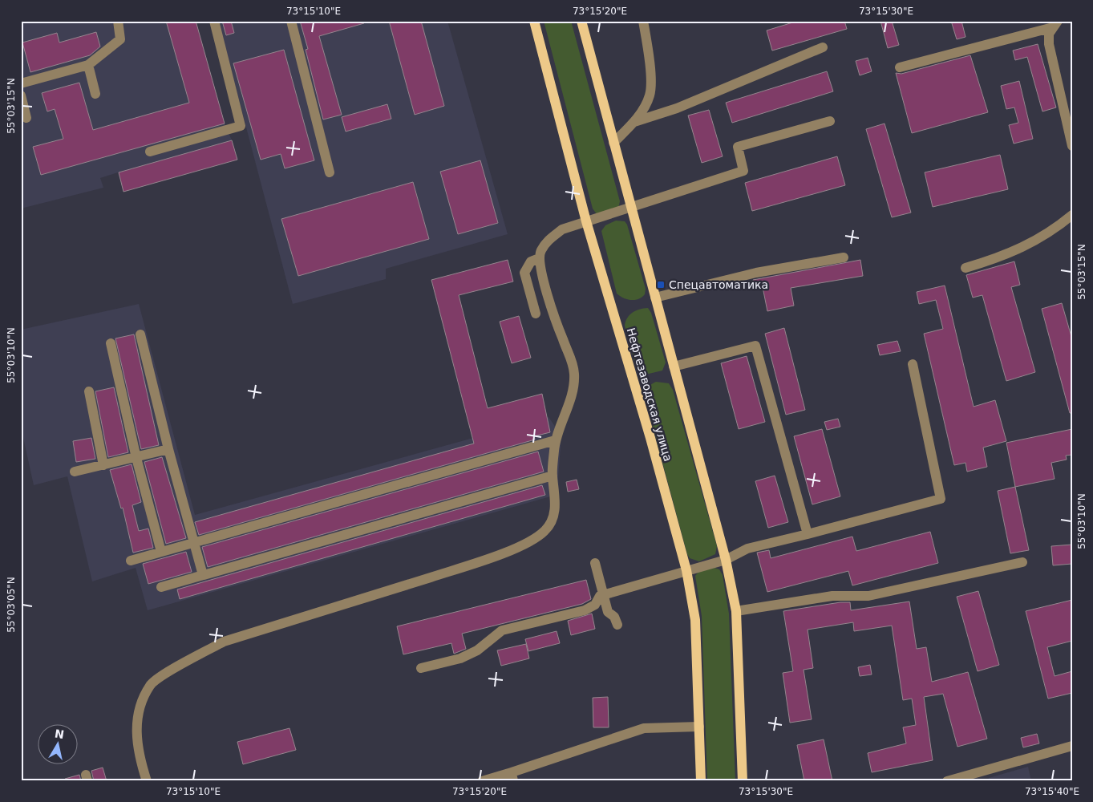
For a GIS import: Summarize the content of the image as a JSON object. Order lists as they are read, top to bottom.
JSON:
{
  "streets": {
    "main road": ["Нефтезаводская улица"]
  },
  "places": {
    "transit": ["Спецавтоматика"]
  },
  "north": "top",
  "coordinates": [
    "73°15'10\"E",
    "73°15'20\"E",
    "73°15'30\"E",
    "55°03'15\"N",
    "55°03'10\"N",
    "55°03'05\"N",
    "73°15'40\"E"
  ]
}
